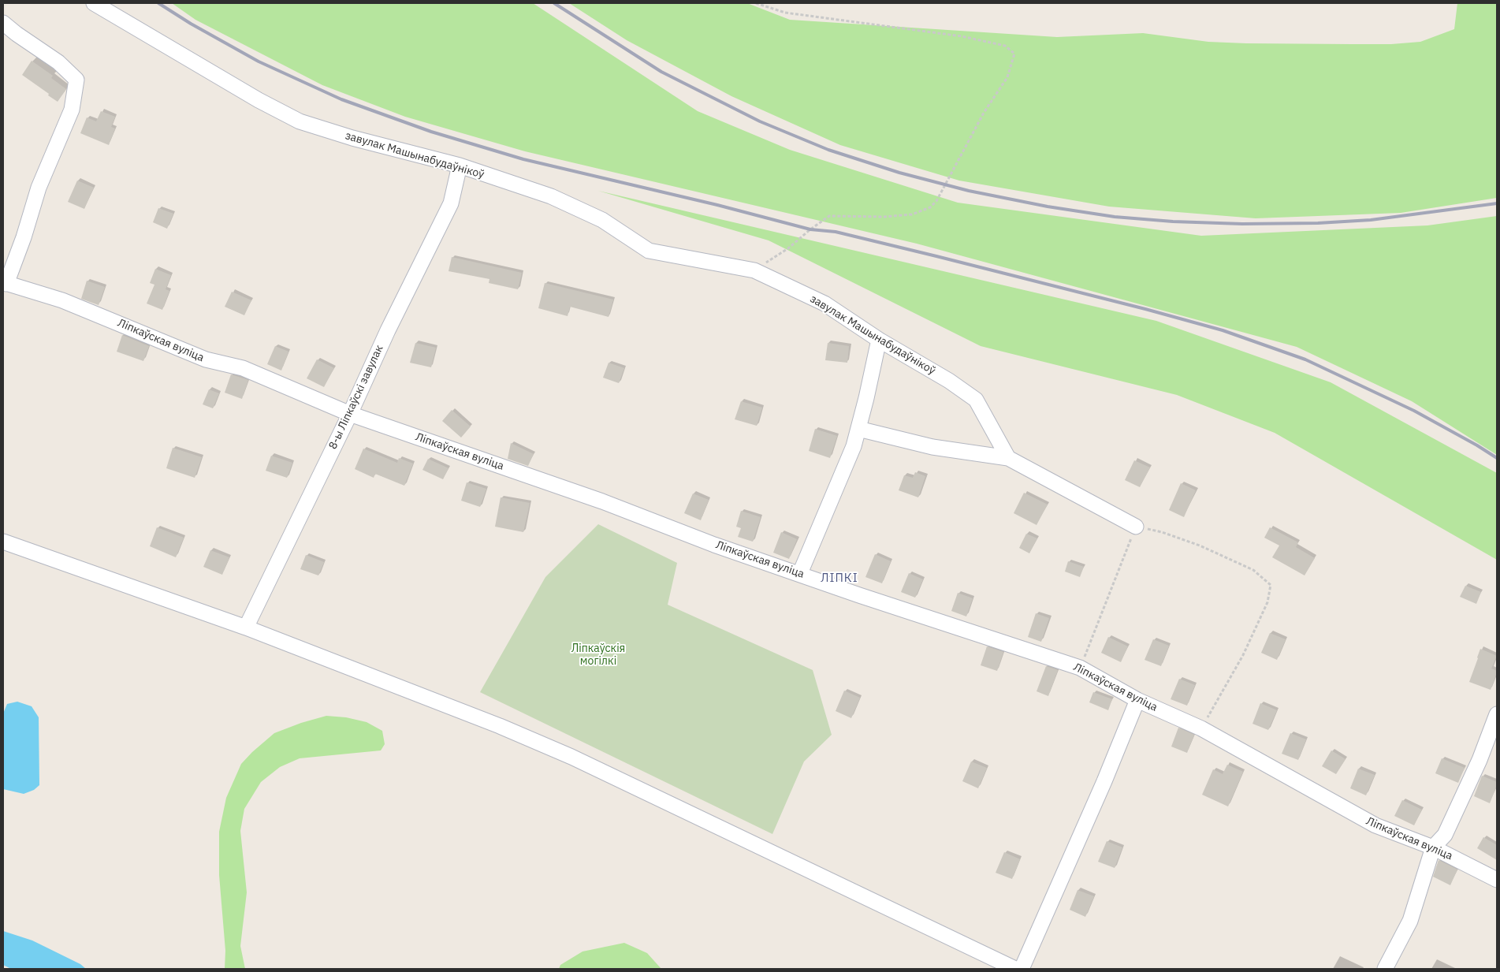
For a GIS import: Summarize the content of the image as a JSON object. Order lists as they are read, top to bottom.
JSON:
{
  "streets": {
    "street": ["завулак Машынабудаўнікоў", "Ліпкаўская вуліца", "8-ы Ліпкаўскі завулак"]
  },
  "crossings": [
    ["завулак Машынабудаўнікоў", "8-ы Ліпкаўскі завулак"],
    ["Ліпкаўская вуліца", "8-ы Ліпкаўскі завулак"]
  ],
  "districts": ["ЛІПКІ"],
  "parks": ["Ліпкаўскія могілкі"]
}
